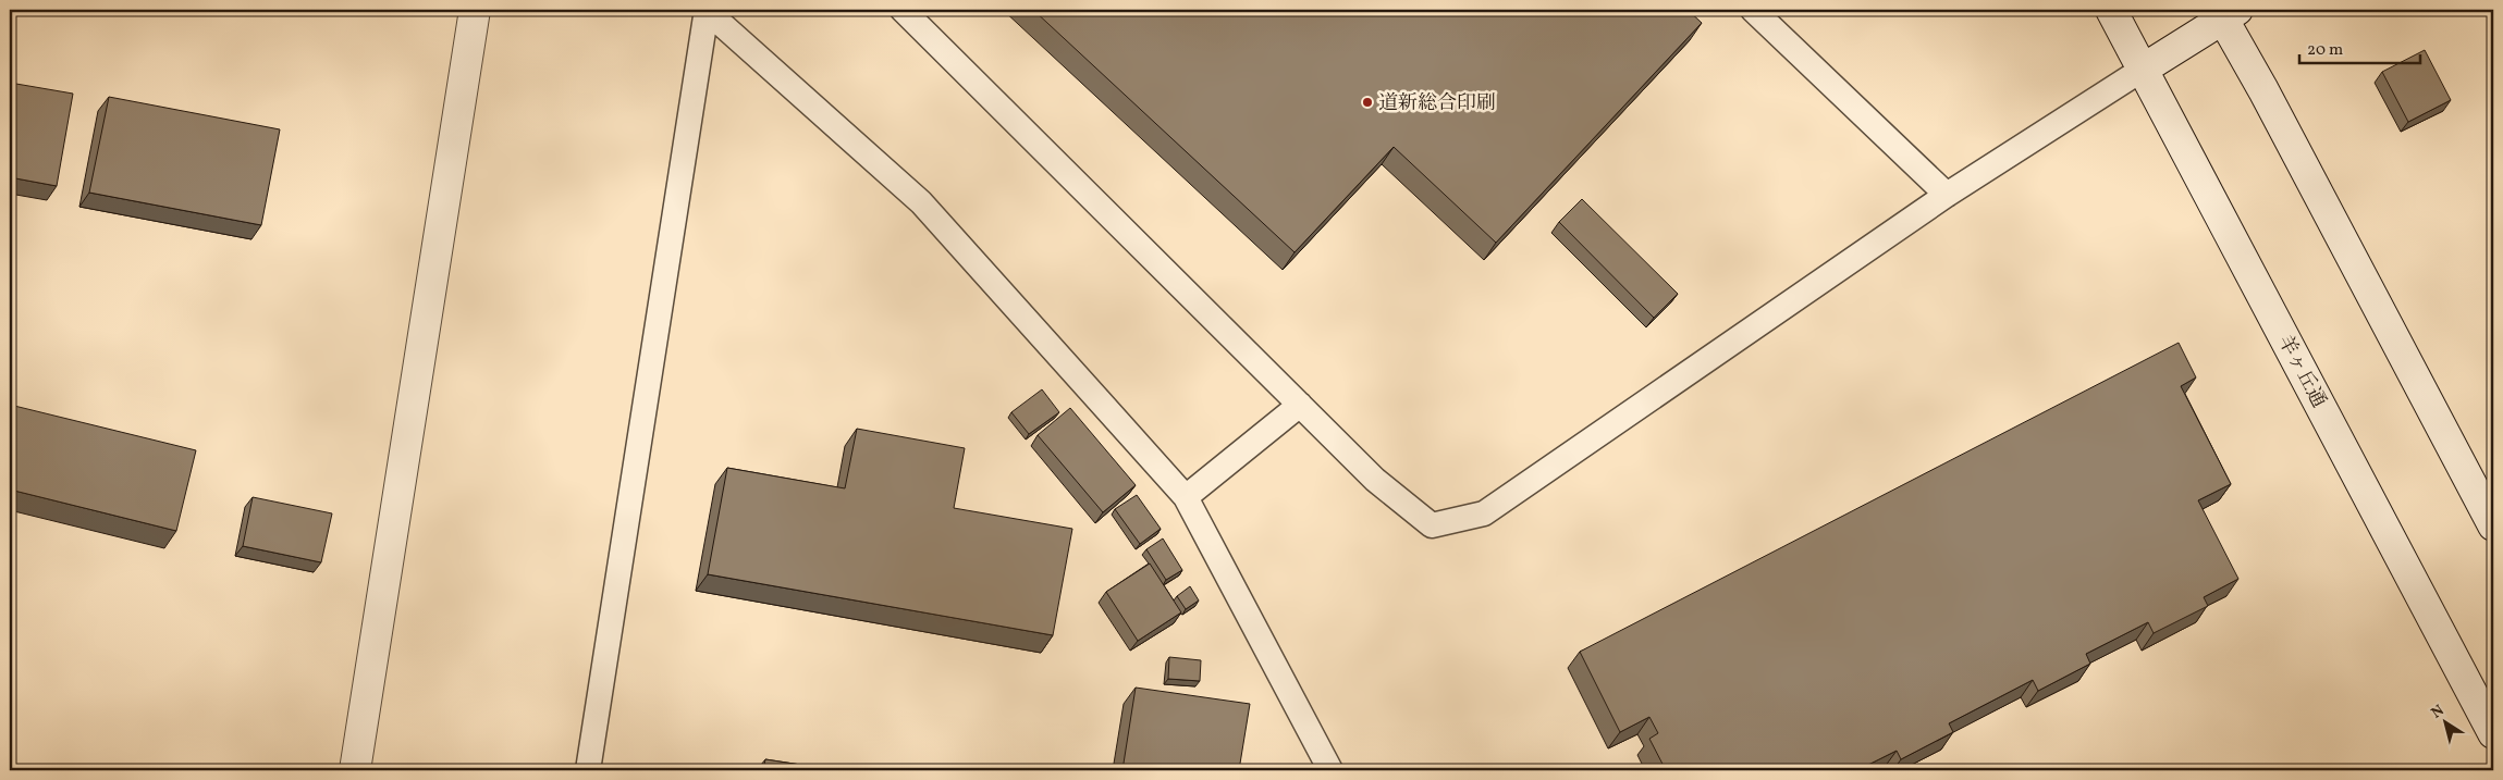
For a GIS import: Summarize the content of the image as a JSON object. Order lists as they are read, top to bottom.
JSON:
{
  "streets": {
    "main road": ["羊ヶ丘通"]
  },
  "places": ["道新総合印刷"],
  "scale_bar": "20 m",
  "north": "top left"
}
